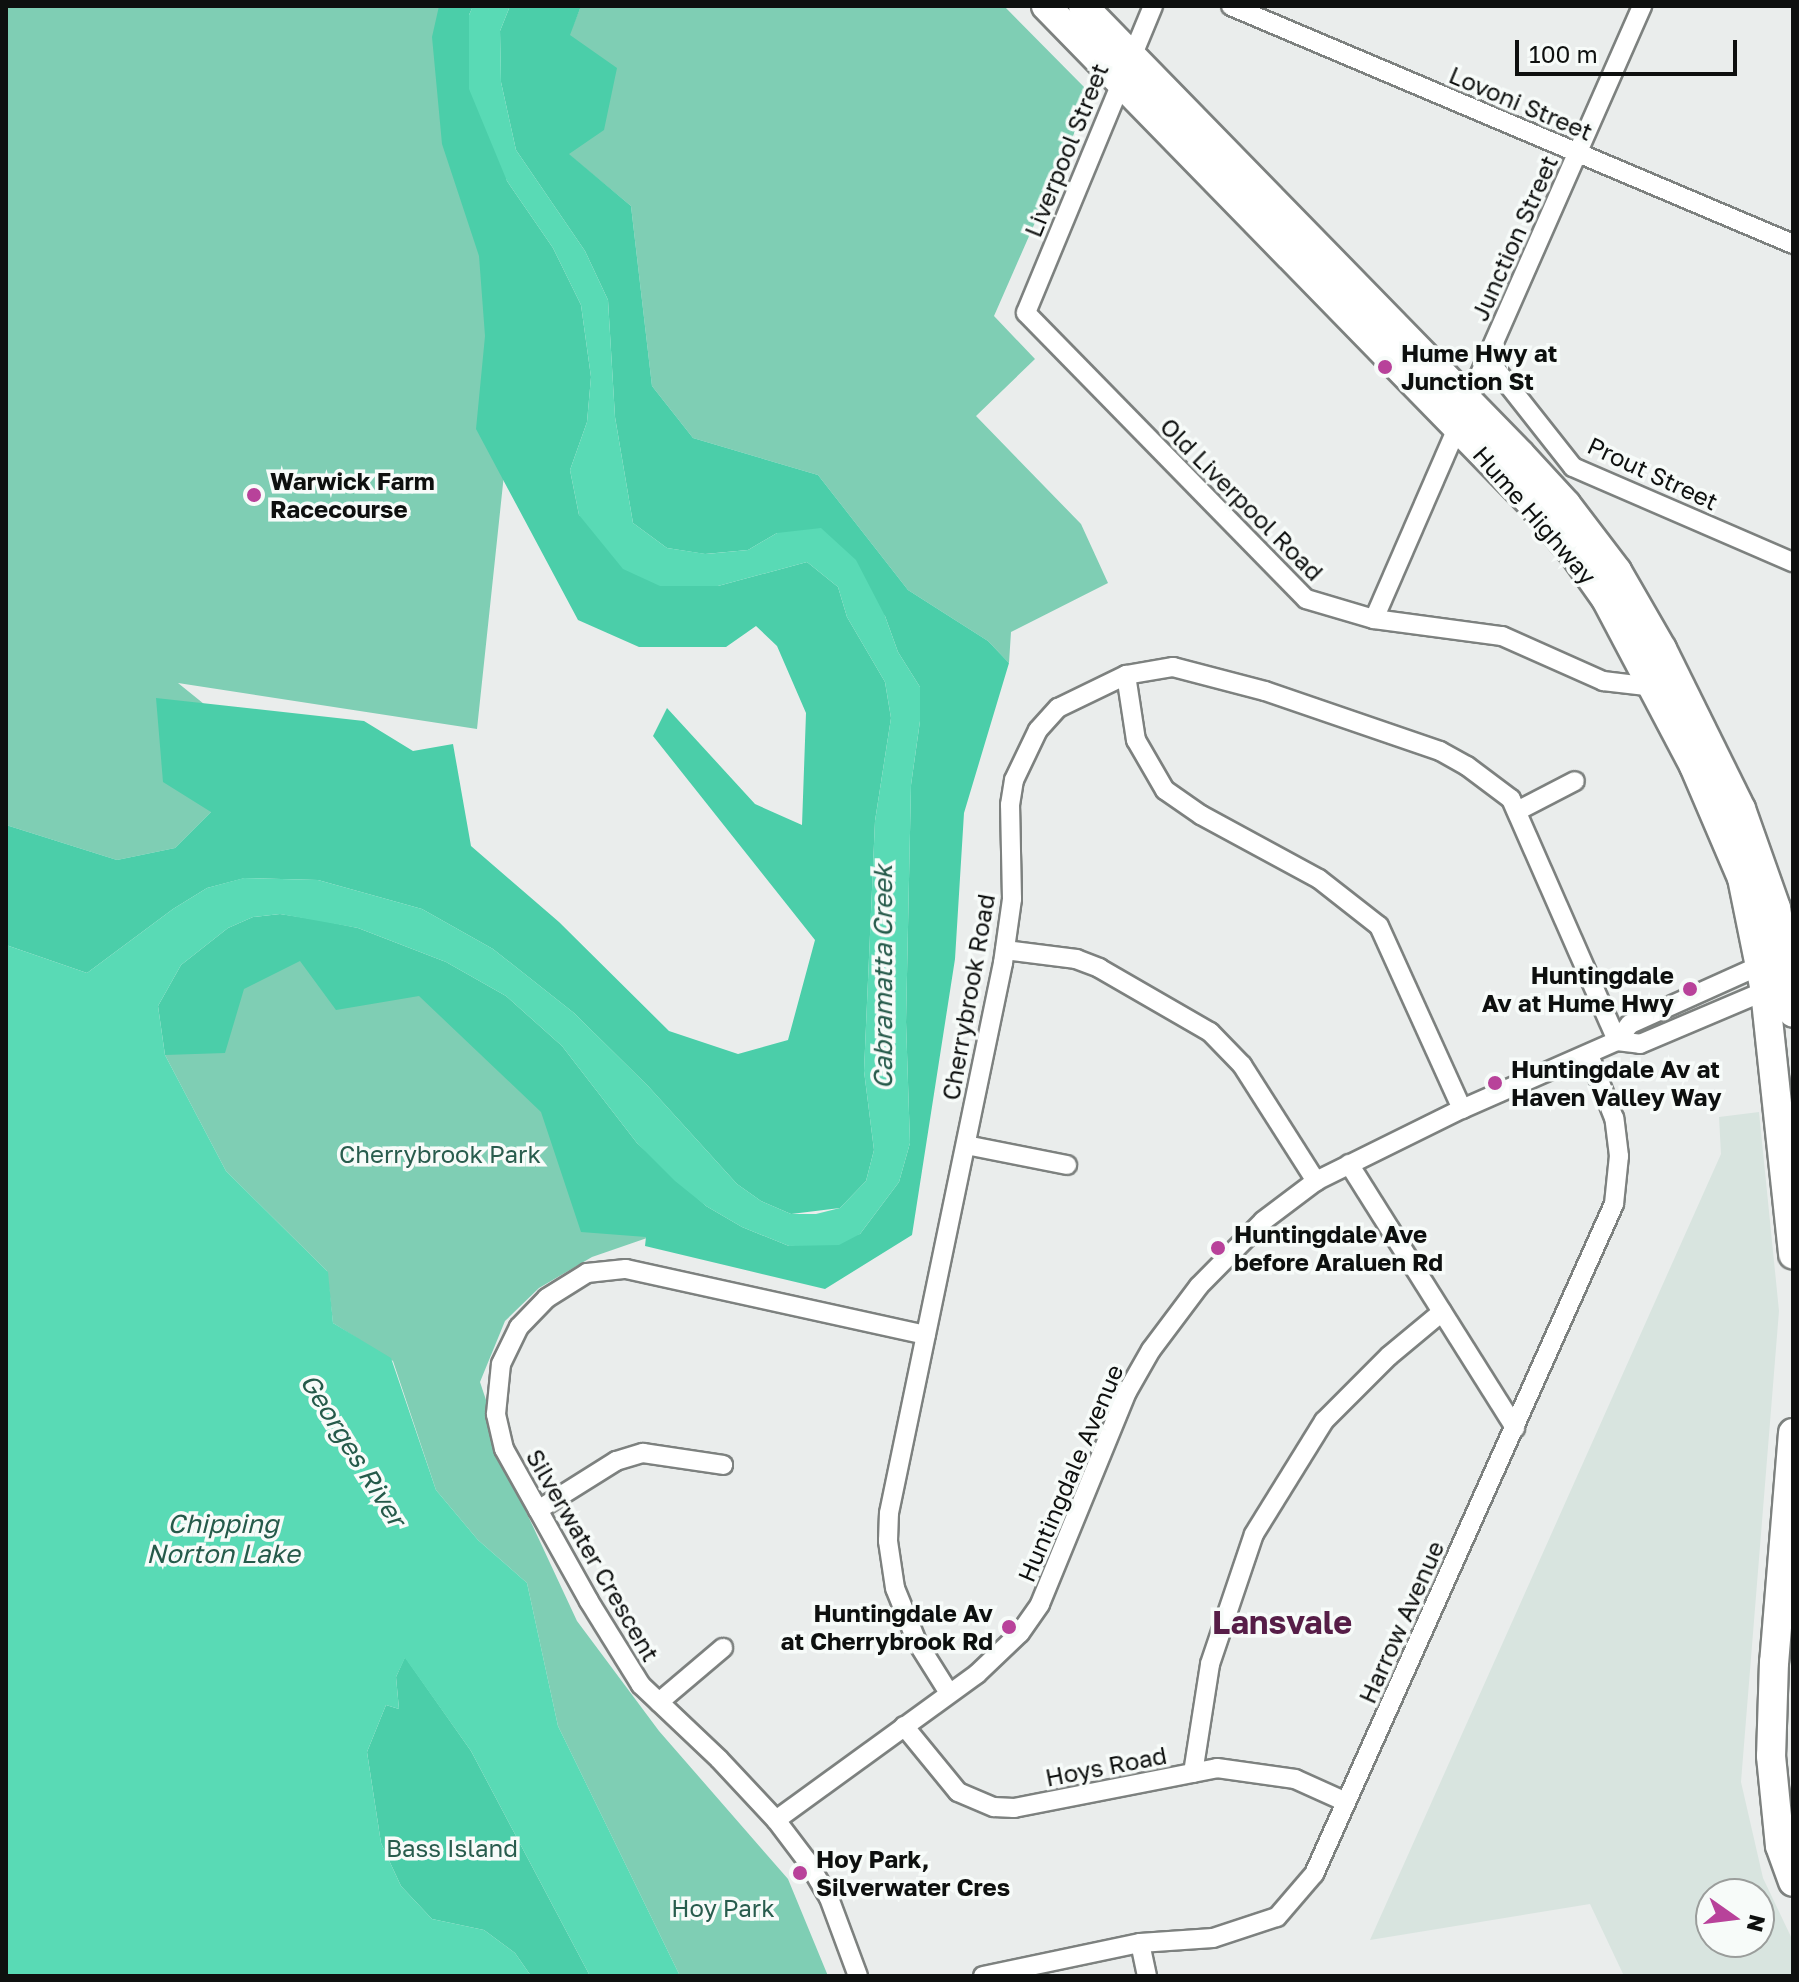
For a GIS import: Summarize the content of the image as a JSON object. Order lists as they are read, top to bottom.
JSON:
{
  "streets": {
    "highway": ["Hume Highway"],
    "street": [
      "Lovoni Street",
      "Liverpool Street",
      "Junction Street",
      "Prout Street",
      "Old Liverpool Road",
      "Cherrybrook Road",
      "Huntingdale Avenue",
      "Silverwater Crescent",
      "Harrow Avenue",
      "Hoys Road"
    ]
  },
  "crossings": [
    ["Lovoni Street", "Junction Street"],
    ["Liverpool Street", "Old Liverpool Road"],
    ["Liverpool Street", "Hume Highway"],
    ["Junction Street", "Prout Street"],
    ["Junction Street", "Hume Highway"],
    ["Old Liverpool Road", "Hume Highway"],
    ["Hume Highway", "Huntingdale Avenue"],
    ["Cherrybrook Road", "Huntingdale Avenue"],
    ["Cherrybrook Road", "Silverwater Crescent"],
    ["Huntingdale Avenue", "Silverwater Crescent"],
    ["Huntingdale Avenue", "Harrow Avenue"],
    ["Huntingdale Avenue", "Hoys Road"],
    ["Harrow Avenue", "Hoys Road"]
  ],
  "districts": ["Lansvale"],
  "water": ["Cabramatta Creek", "Georges River", "Chipping Norton Lake"],
  "parks": ["Cherrybrook Park", "Bass Island", "Hoy Park"],
  "places": [
    "Hume Hwy at Junction St",
    "Warwick Farm Racecourse",
    "Huntingdale Av at Hume Hwy",
    "Huntingdale Av at Haven Valley Way",
    "Huntingdale Ave before Araluen Rd",
    "Huntingdale Av at Cherrybrook Rd",
    "Hoy Park, Silverwater Cres"
  ],
  "scale_bar": "100 m",
  "north": "right"
}
